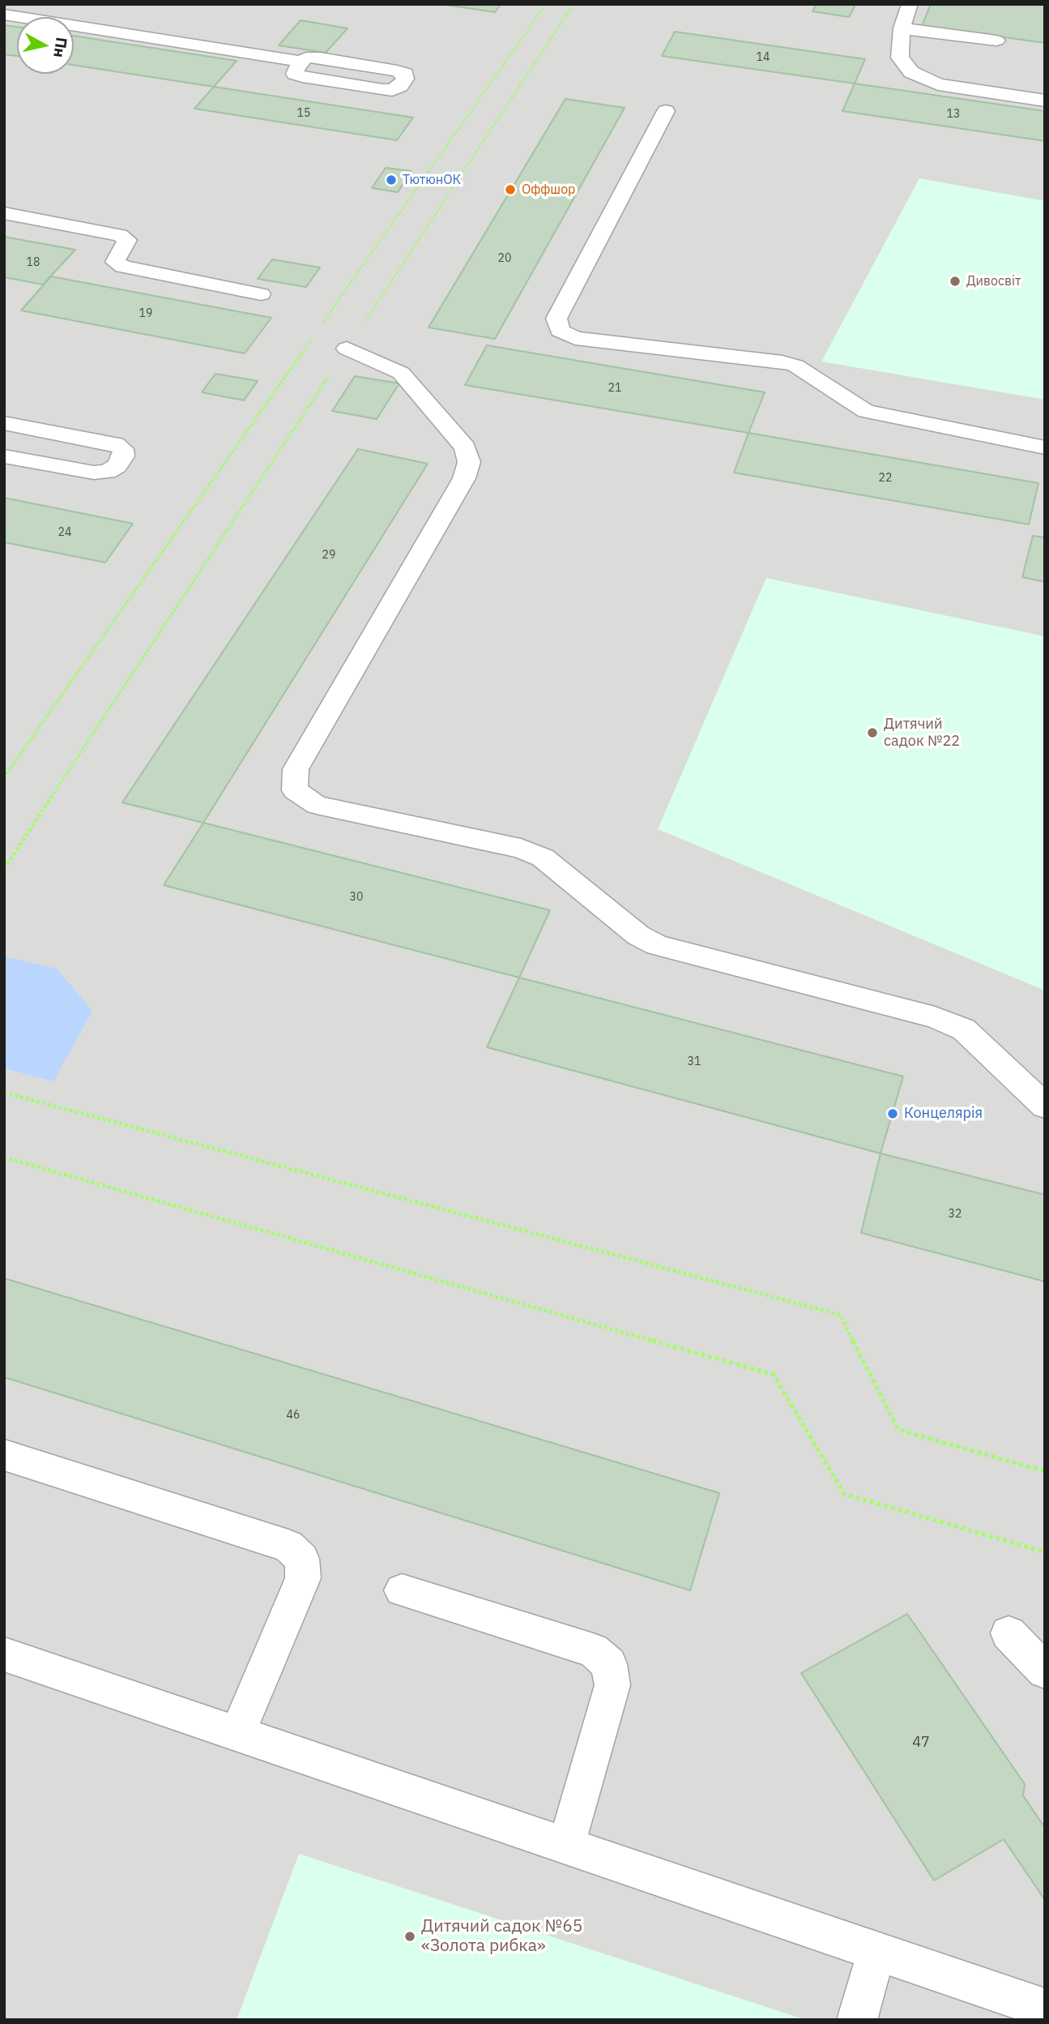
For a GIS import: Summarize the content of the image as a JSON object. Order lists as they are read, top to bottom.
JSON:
{
  "places": [
    "ТютюнОК",
    "Оффшор",
    "Дивосвіт",
    "Дитячий садок №22",
    "Концелярія",
    "Дитячий садок №65 «Золота рибка»"
  ],
  "house_numbers": [
    "14",
    "15",
    "13",
    "20",
    "18",
    "19",
    "21",
    "22",
    "24",
    "29",
    "30",
    "31",
    "32",
    "46",
    "47"
  ],
  "north": "right"
}
